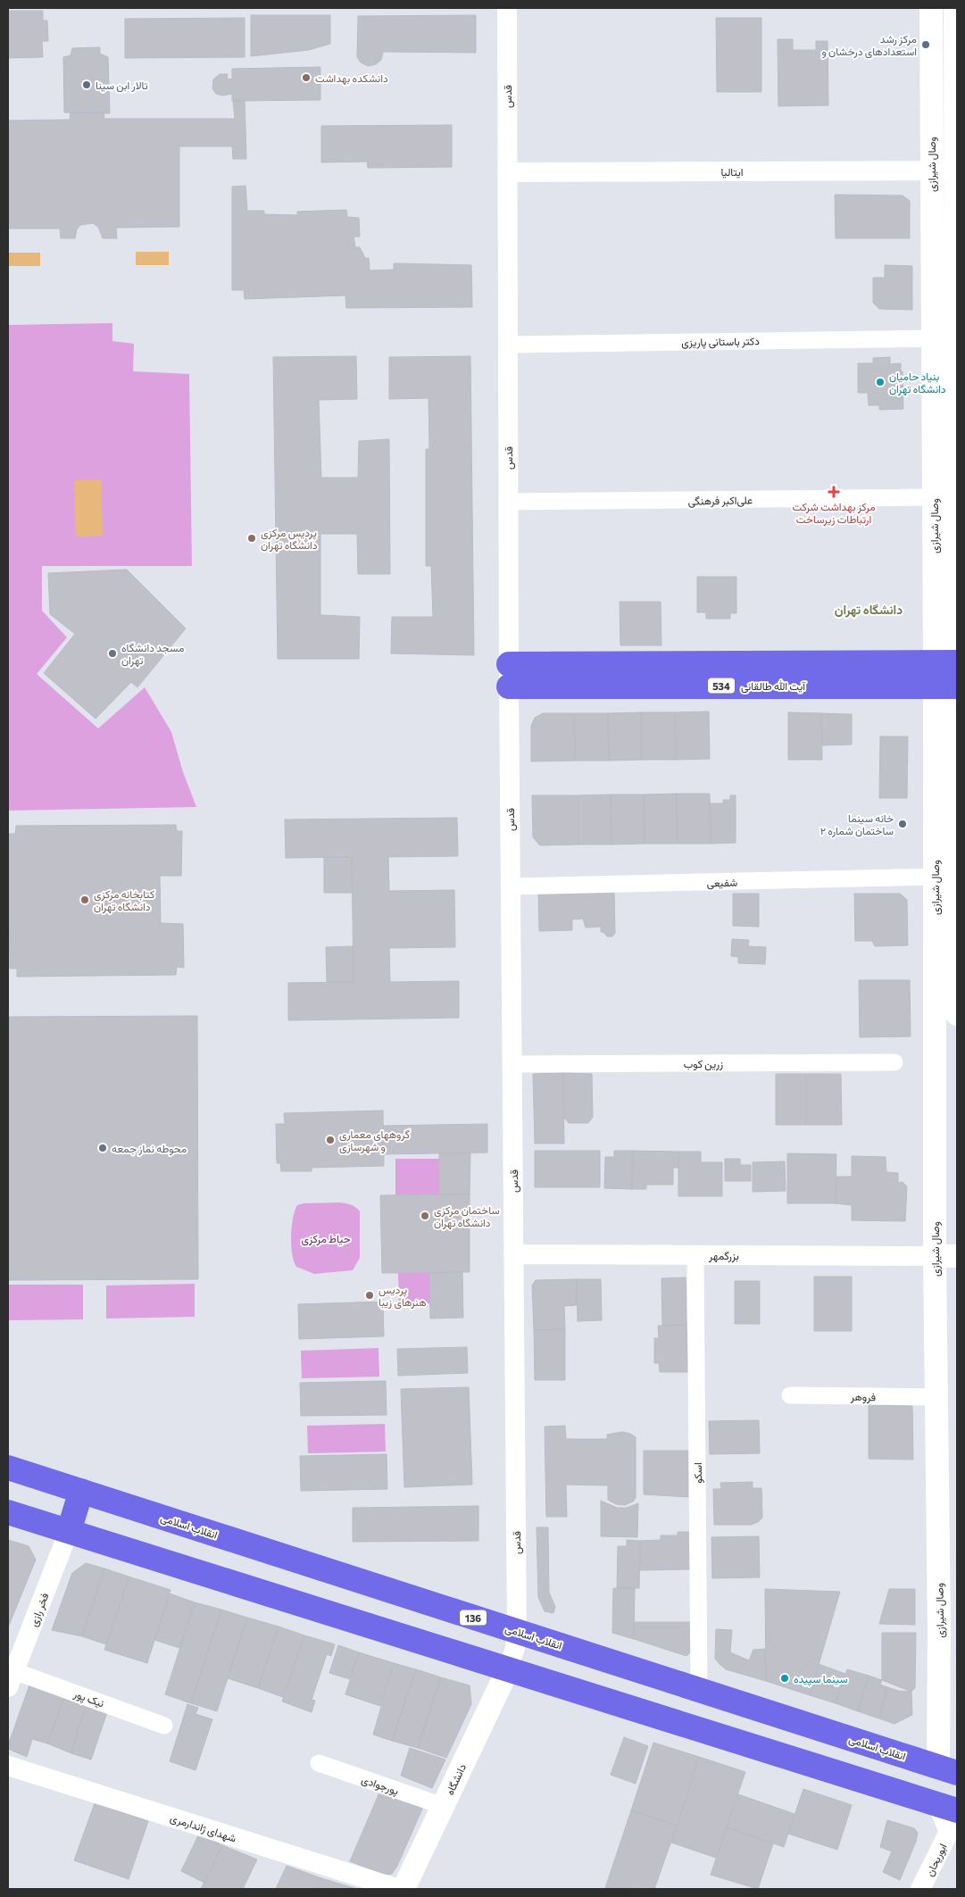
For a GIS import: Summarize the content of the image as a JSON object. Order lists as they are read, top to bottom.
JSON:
{
  "streets": {
    "main road": [
      "وصال شیرازی",
      "534",
      "آیت الله طالقانی",
      "انقلاب اسلامی",
      "136",
      "دانشگاه"
    ],
    "street": [
      "قدس",
      "ایتالیا",
      "دکتر باستانی پاریزی",
      "علی‌اکبر فرهنگی",
      "شفیعی",
      "زرین کوب",
      "بزرگمهر",
      "فروهر",
      "اسکو",
      "فخر رازی",
      "نیک پور",
      "پورجوادی",
      "شهدای ژاندارمری",
      "ابوریحان"
    ]
  },
  "crossings": [
    ["قدس", "ایتالیا"],
    ["قدس", "دکتر باستانی پاریزی"],
    ["قدس", "علی‌اکبر فرهنگی"],
    ["قدس", "آیت الله طالقانی"],
    ["قدس", "شفیعی"],
    ["قدس", "زرین کوب"],
    ["قدس", "بزرگمهر"],
    ["قدس", "انقلاب اسلامی"],
    ["قدس", "دانشگاه"],
    ["وصال شیرازی", "ایتالیا"],
    ["وصال شیرازی", "دکتر باستانی پاریزی"],
    ["وصال شیرازی", "علی‌اکبر فرهنگی"],
    ["وصال شیرازی", "آیت الله طالقانی"],
    ["وصال شیرازی", "شفیعی"],
    ["وصال شیرازی", "بزرگمهر"],
    ["وصال شیرازی", "فروهر"],
    ["وصال شیرازی", "انقلاب اسلامی"],
    ["بزرگمهر", "اسکو"],
    ["اسکو", "انقلاب اسلامی"],
    ["فخر رازی", "نیک پور"],
    ["دانشگاه", "پورجوادی"]
  ],
  "districts": ["دانشگاه تهران"],
  "parks": ["حیاط مرکزی"],
  "places": {
    "other": [
      "مرکز رشد استعدادهای درخشان و",
      "دانشکده بهداشت",
      "تالار ابن سینا",
      "بنیاد حامیان دانشگاه تهران",
      "پردیس مرکزی دانشگاه‌ تهران",
      "مسجد دانشگاه تهران",
      "خانه سینما ساختمان شماره ۲",
      "کتابخانه مرکزی دانشگاه تهران",
      "گروههای معماری و شهرسازی",
      "محوطه نماز جمعه",
      "ساختمان مرکزی دانشگاه تهران",
      "پردیس هنرهای زیبا",
      "سینما سپیده"
    ],
    "health": ["مرکز بهداشت شرکت ارتباطات زیرساخت"]
  }
}
